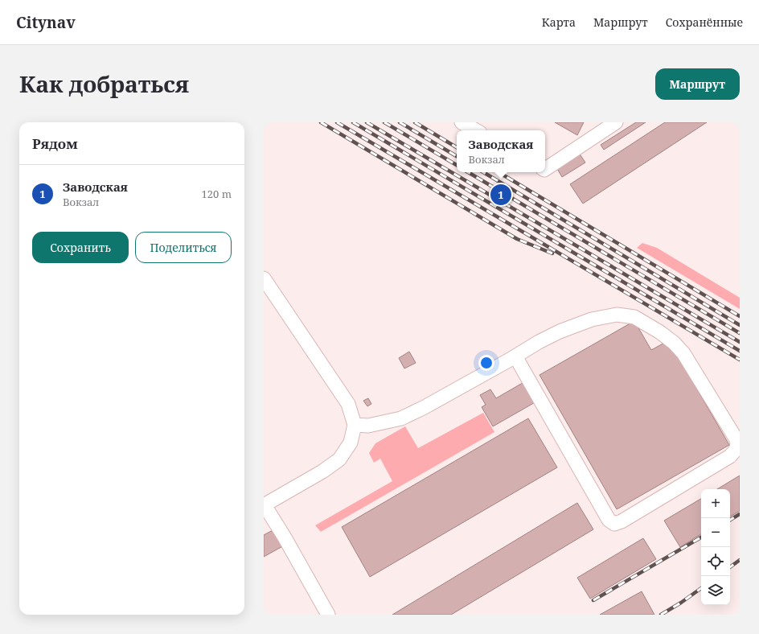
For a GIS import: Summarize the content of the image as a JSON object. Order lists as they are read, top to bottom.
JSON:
{
  "page": {
    "header": "Citynav",
    "nav": ["Карта", "Маршрут", "Сохранённые"],
    "title": "Как добраться",
    "buttons": [
      "Маршрут",
      ["Сохранить", "Поделиться"]
    ],
    "heading": "Рядом",
    "popup": ["Заводская", "Вокзал"],
    "list": [
      {
        "mark": "1",
        "name": "Заводская",
        "note": "Вокзал",
        "value": "120 m"
      }
    ],
    "pins": "1",
    "map_buttons": ["+", "−"]
  }
}
